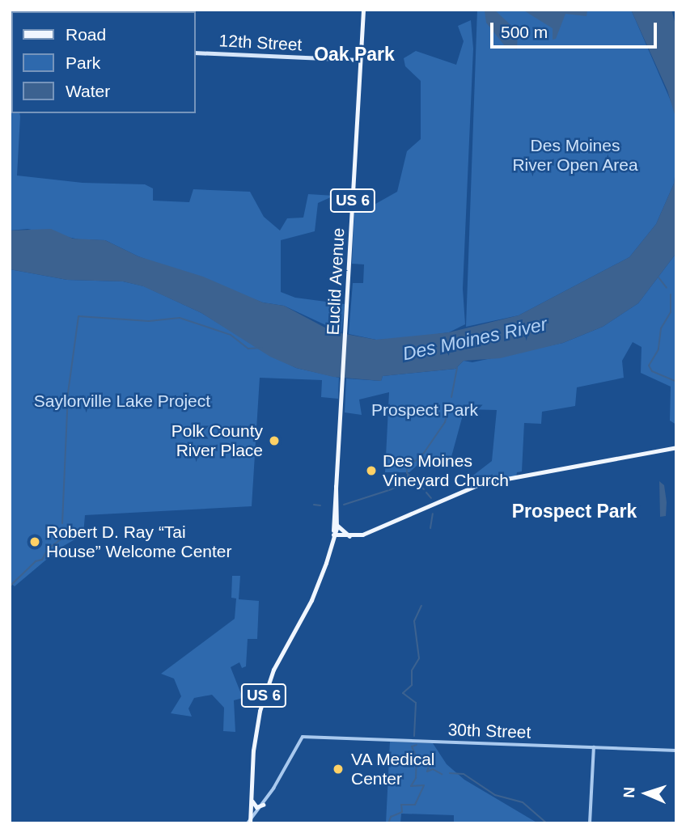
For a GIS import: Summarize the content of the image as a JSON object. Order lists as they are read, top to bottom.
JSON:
{
  "streets": {
    "main road": ["12th Street", "US 6", "Euclid Avenue"],
    "street": ["30th Street"]
  },
  "crossings": [
    ["12th Street", "Euclid Avenue"],
    ["US 6", "Euclid Avenue"]
  ],
  "districts": ["Oak Park", "Prospect Park"],
  "water": ["Des Moines River"],
  "parks": ["Des Moines River Open Area", "Saylorville Lake Project", "Prospect Park"],
  "places": [
    "Polk County River Place",
    "Des Moines Vineyard Church",
    "Robert D. Ray “Tai House” Welcome Center",
    "VA Medical Center"
  ],
  "legend": ["Road", "Park", "Water"],
  "scale_bar": "500 m",
  "north": "left"
}
